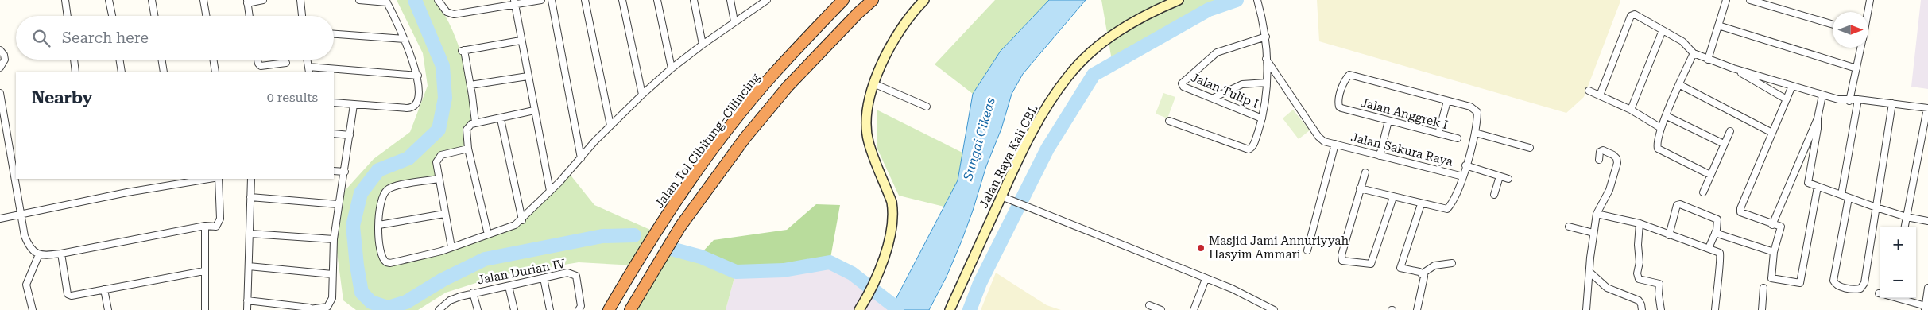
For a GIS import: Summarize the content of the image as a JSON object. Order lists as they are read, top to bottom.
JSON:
{
  "streets": {
    "highway": ["Jalan Tol Cibitung–Cilincing"],
    "main road": ["Jalan Raya Kali CBL"],
    "street": [
      "Jalan Tulip I",
      "Jalan Anggrek I",
      "Jalan Sakura Raya",
      "Jalan Durian IV"
    ]
  },
  "water": ["Sungai Cikeas"],
  "places": ["Masjid Jami Annuriyyah Hasyim Ammari"],
  "north": "right",
  "page": {
    "search": "Search here",
    "heading": ["Nearby", "0 results"],
    "map_buttons": ["+", "−"]
  }
}
